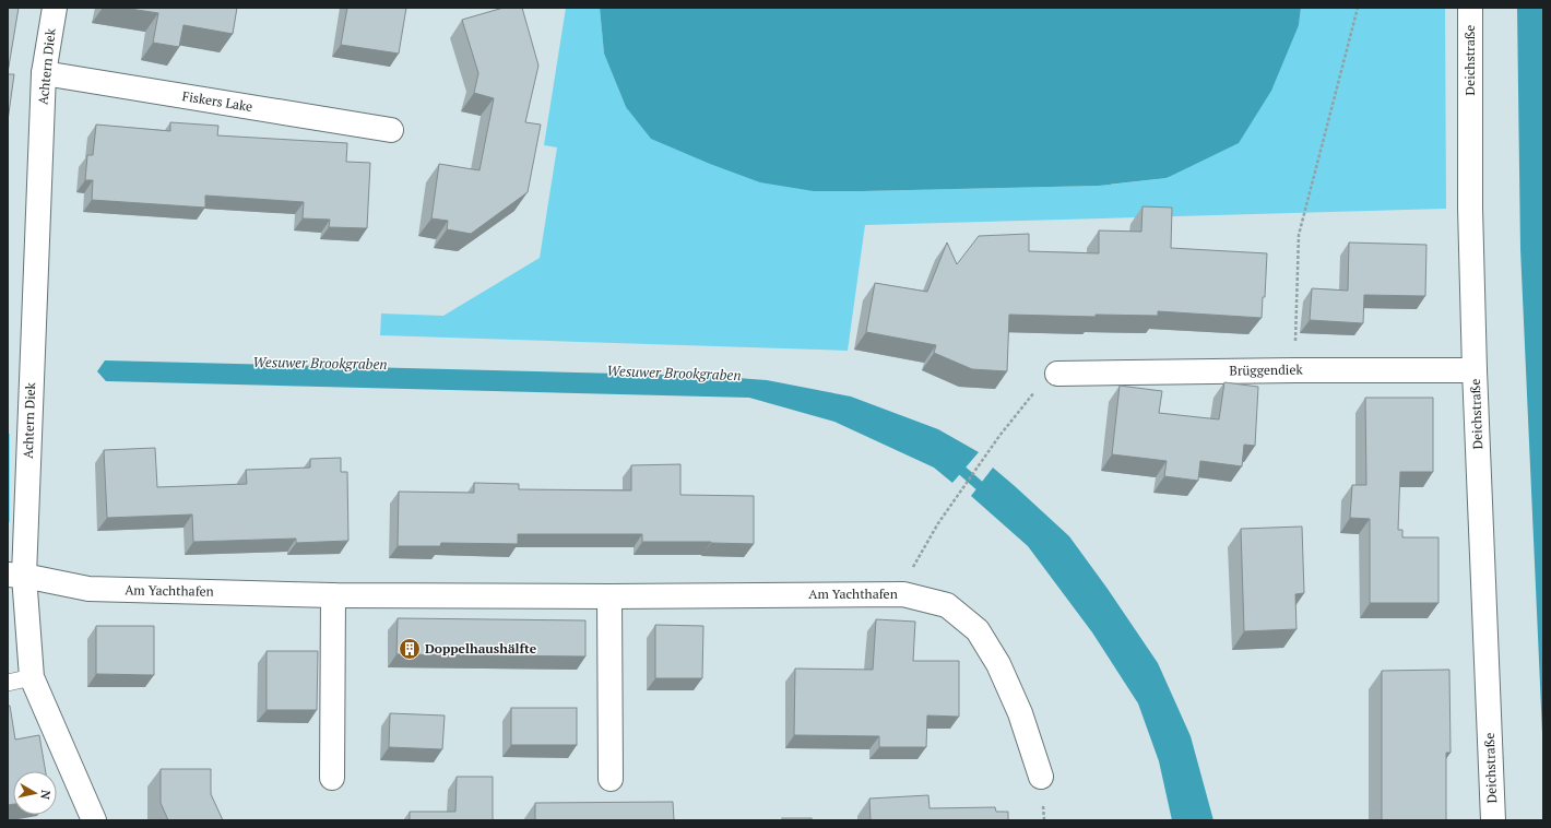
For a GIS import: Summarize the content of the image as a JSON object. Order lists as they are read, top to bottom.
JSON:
{
  "streets": {
    "street": [
      "Deichstraße",
      "Achtern Diek",
      "Fiskers Lake",
      "Brüggendiek",
      "Am Yachthafen"
    ]
  },
  "crossings": [
    ["Deichstraße", "Brüggendiek"],
    ["Achtern Diek", "Fiskers Lake"],
    ["Achtern Diek", "Am Yachthafen"]
  ],
  "water": ["Wesuwer Brookgraben"],
  "places": {
    "building": ["Doppelhaushälfte"]
  },
  "north": "right"
}
